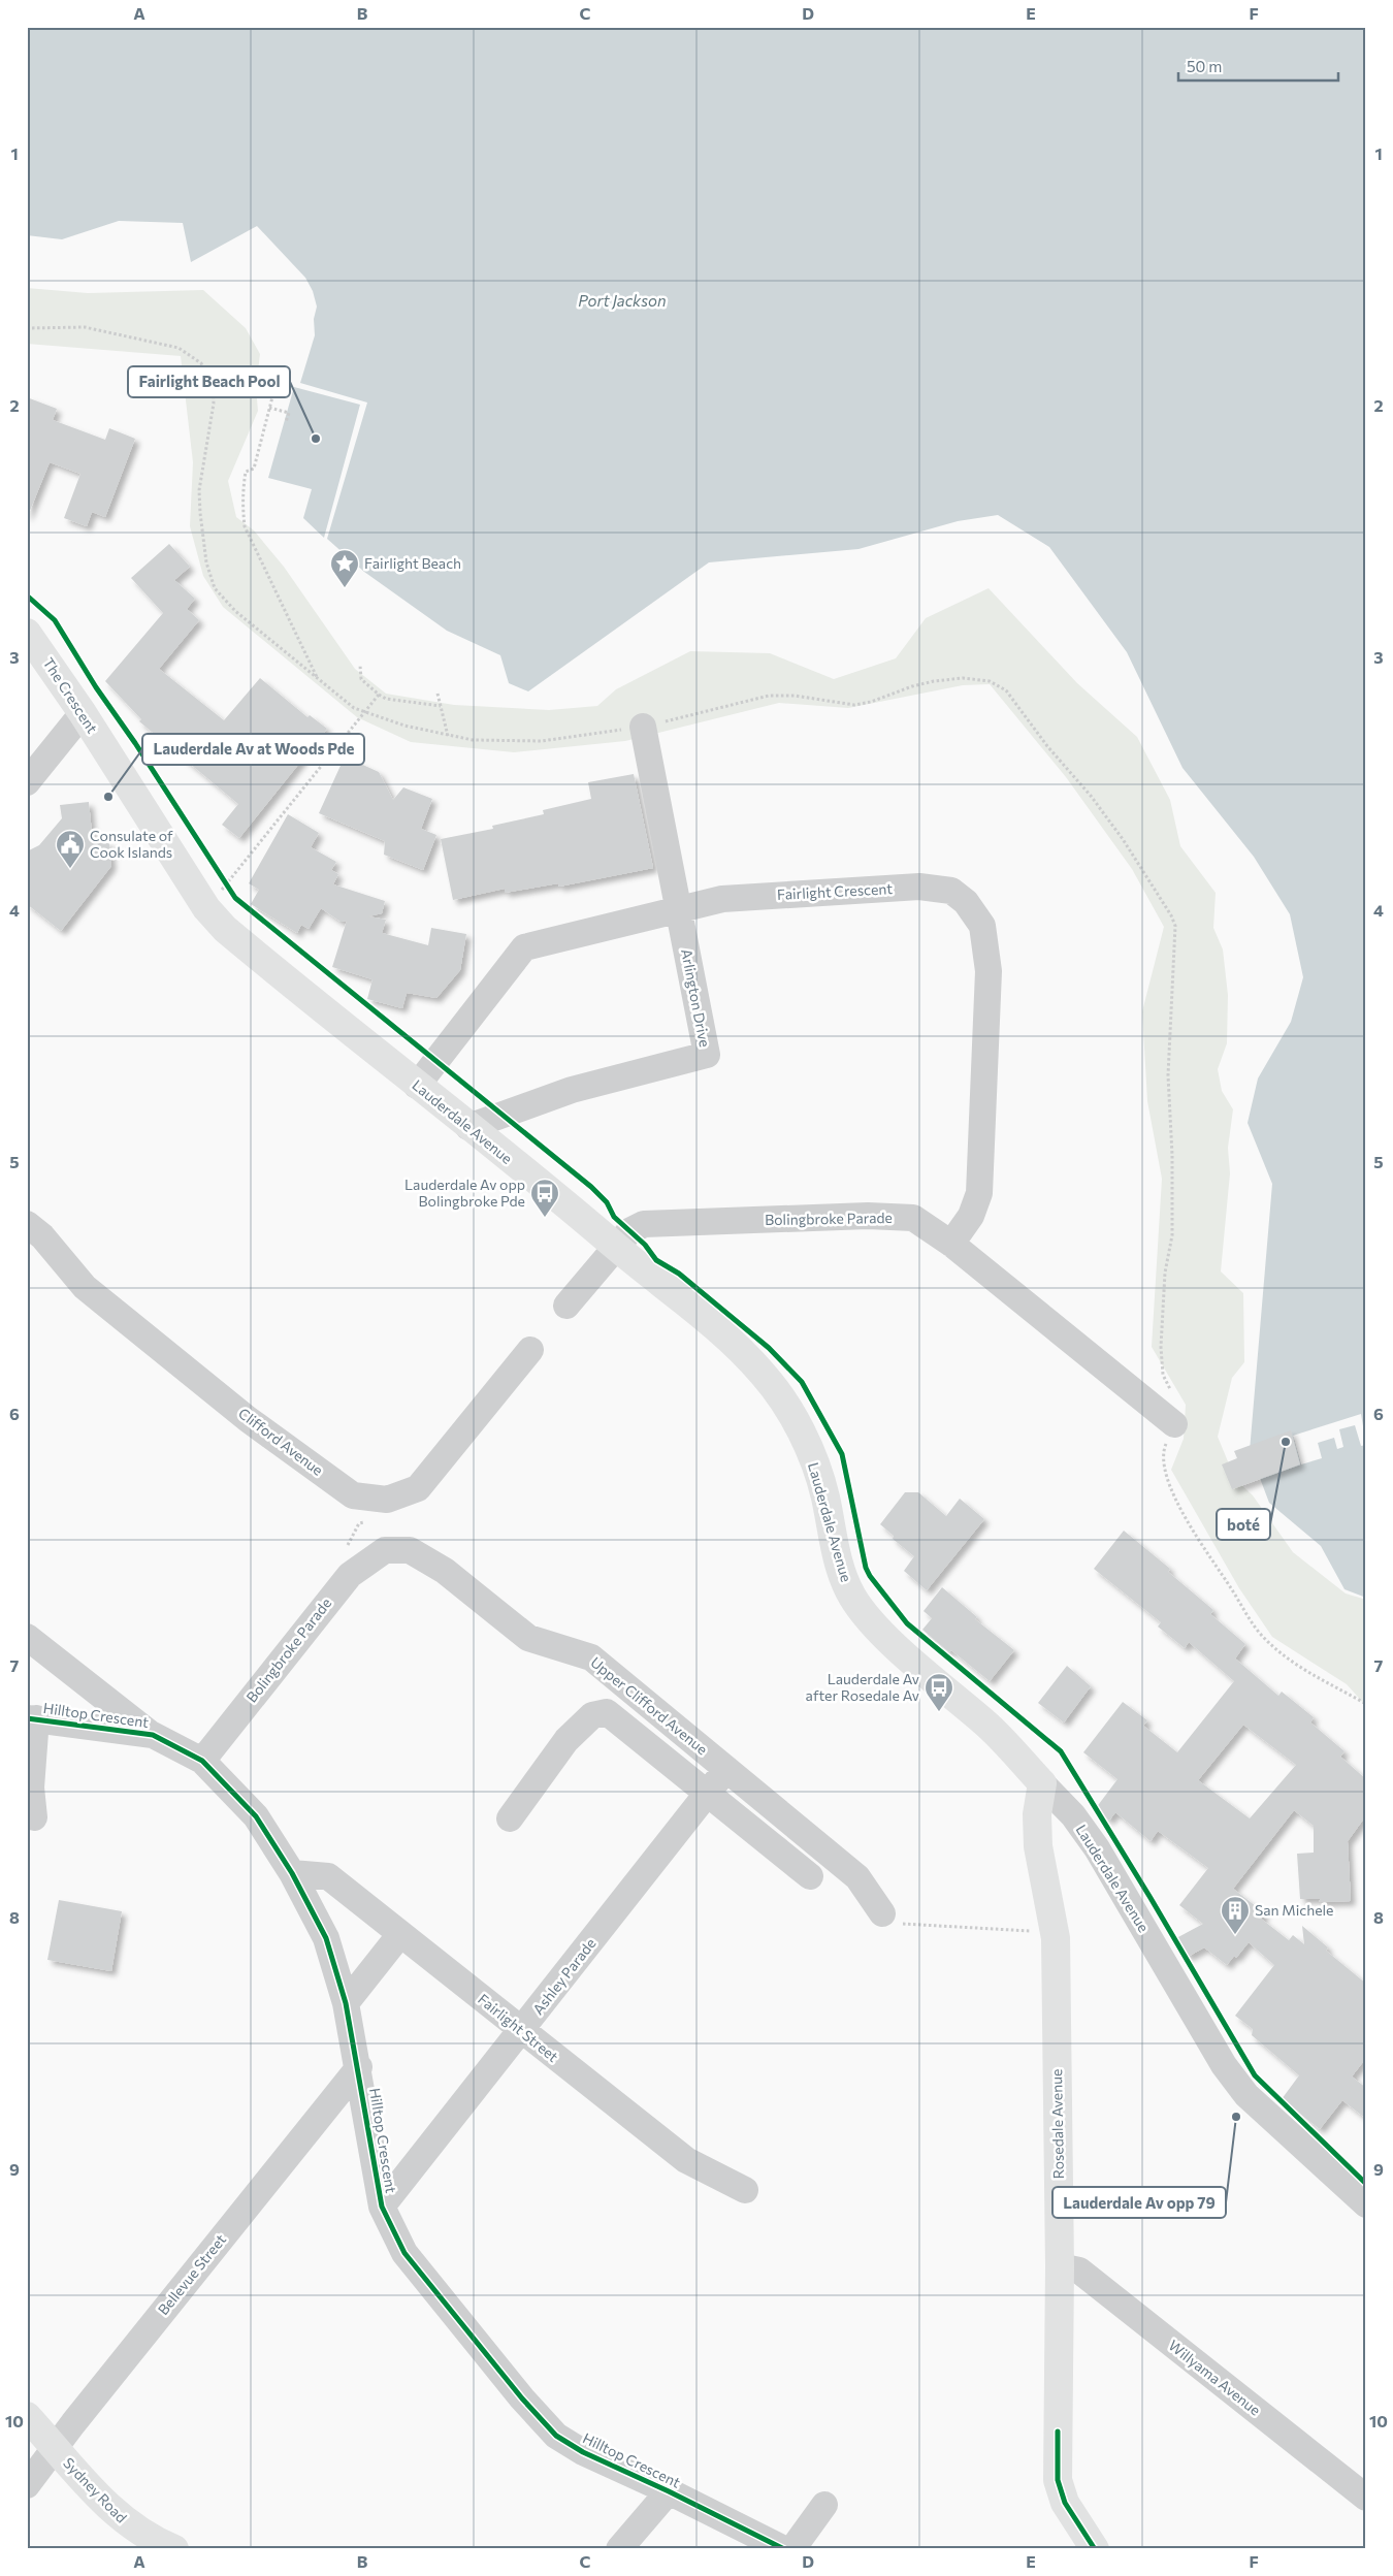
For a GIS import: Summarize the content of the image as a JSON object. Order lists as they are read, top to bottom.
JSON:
{
  "streets": {
    "main road": [
      "The Crescent",
      "Lauderdale Avenue",
      "Rosedale Avenue",
      "Sydney Road"
    ],
    "street": [
      "Fairlight Crescent",
      "Arlington Drive",
      "Bolingbroke Parade",
      "Clifford Avenue",
      "Upper Clifford Avenue",
      "Hilltop Crescent",
      "Ashley Parade",
      "Fairlight Street",
      "Bellevue Street",
      "Willyama Avenue"
    ]
  },
  "crossings": [
    ["The Crescent", "Lauderdale Avenue"],
    ["Fairlight Crescent", "Arlington Drive"],
    ["Fairlight Crescent", "Lauderdale Avenue"],
    ["Fairlight Crescent", "Bolingbroke Parade"],
    ["Arlington Drive", "Lauderdale Avenue"],
    ["Lauderdale Avenue", "Bolingbroke Parade"],
    ["Lauderdale Avenue", "Rosedale Avenue"],
    ["Bolingbroke Parade", "Upper Clifford Avenue"],
    ["Bolingbroke Parade", "Hilltop Crescent"],
    ["Upper Clifford Avenue", "Ashley Parade"],
    ["Hilltop Crescent", "Ashley Parade"],
    ["Hilltop Crescent", "Fairlight Street"],
    ["Hilltop Crescent", "Bellevue Street"],
    ["Ashley Parade", "Fairlight Street"],
    ["Rosedale Avenue", "Willyama Avenue"],
    ["Bellevue Street", "Sydney Road"]
  ],
  "water": ["Port Jackson"],
  "places": {
    "other": [
      "Fairlight Beach Pool",
      "Lauderdale Av at Woods Pde",
      "boté",
      "Lauderdale Av opp 79"
    ],
    "place": ["Fairlight Beach"],
    "public building": ["Consulate of Cook Islands"],
    "bus stop": ["Lauderdale Av opp Bolingbroke Pde", "Lauderdale Av after Rosedale Av"],
    "building": ["San Michele"]
  },
  "scale_bar": "50 m",
  "grid": {
    "columns": [
      "A",
      "B",
      "C",
      "D",
      "E",
      "F"
    ],
    "rows": [
      "1",
      "2",
      "3",
      "4",
      "5",
      "6",
      "7",
      "8",
      "9",
      "10"
    ]
  }
}
